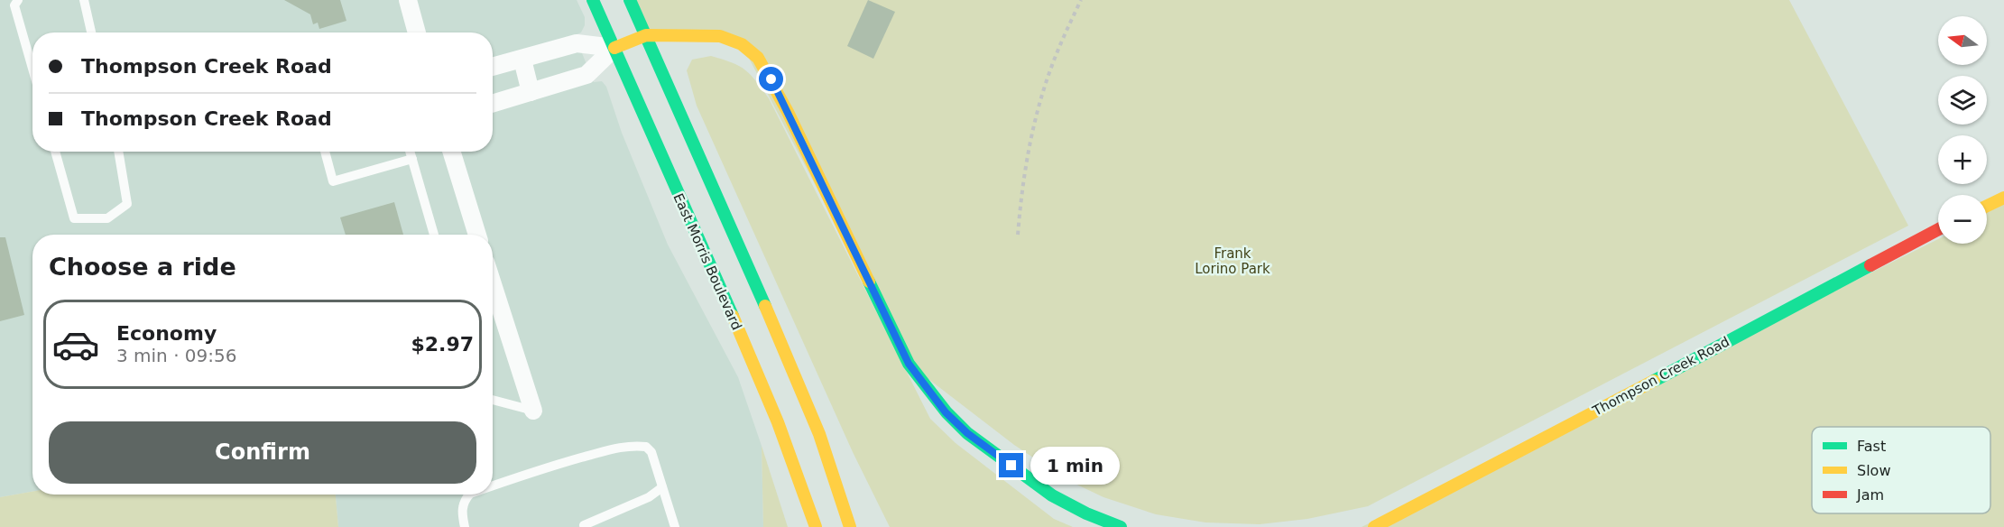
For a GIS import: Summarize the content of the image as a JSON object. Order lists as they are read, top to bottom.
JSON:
{
  "streets": {
    "street": ["East Morris Boulevard", "Thompson Creek Road"]
  },
  "parks": ["Frank Lorino Park"],
  "legend": ["Fast", "Slow", "Jam"],
  "north": "left",
  "page": {
    "map_buttons": ["+", "−"],
    "banner": ["Thompson Creek Road", "Thompson Creek Road"],
    "heading": "Choose a ride",
    "list": [
      {
        "name": "Economy",
        "note": "3 min · 09:56",
        "value": "$2.97"
      }
    ],
    "buttons": "Confirm",
    "bubble": "1 min"
  }
}
